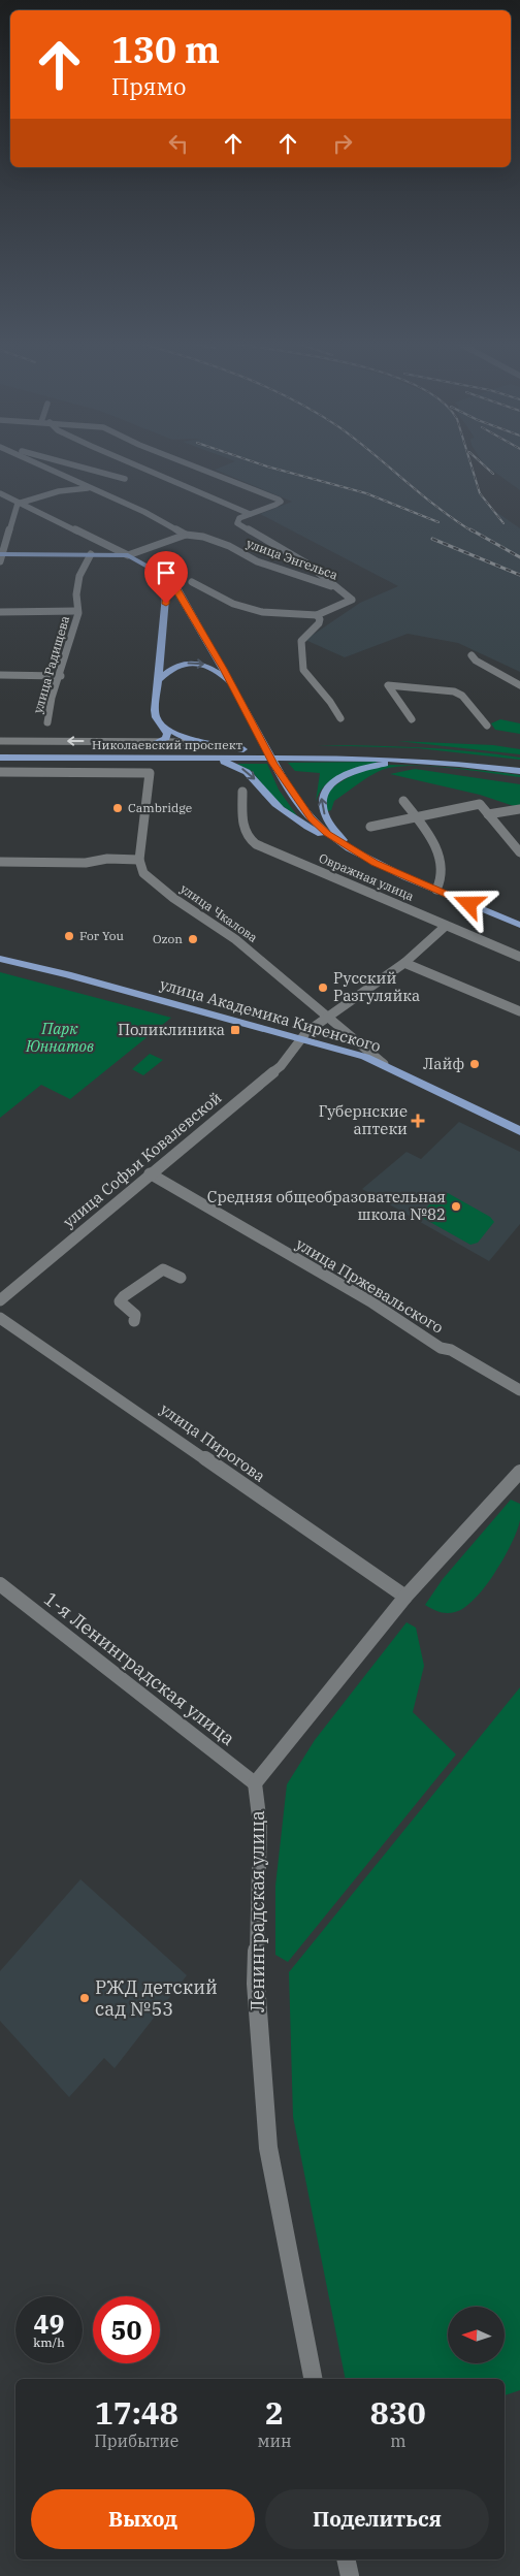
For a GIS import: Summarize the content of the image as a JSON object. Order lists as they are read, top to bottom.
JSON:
{
  "streets": {
    "main road": ["Николаевский проспект", "улица Академика Киренского"],
    "street": [
      "улица Энгельса",
      "улица Радищева",
      "Овражная улица",
      "улица Чкалова",
      "улица Софьи Ковалевской",
      "улица Пржевальского",
      "улица Пирогова",
      "1-я Ленинградская улица",
      "Ленинградская улица"
    ]
  },
  "crossings": [
    ["улица Чкалова", "улица Академика Киренского"],
    ["улица Академика Киренского", "улица Софьи Ковалевской"],
    ["улица Софьи Ковалевской", "улица Пржевальского"],
    ["1-я Ленинградская улица", "Ленинградская улица"]
  ],
  "parks": ["Парк Юннатов"],
  "places": {
    "other": [
      "Cambridge",
      "For You",
      "Ozon",
      "Русский Разгуляйка",
      "Лайф",
      "Средняя общеобразовательная школа №82",
      "РЖД детский сад №53"
    ],
    "transit": ["Поликлиника"],
    "health": ["Губернские аптеки"]
  },
  "north": "left",
  "page": {
    "turn": ["130 m", "Прямо"],
    "speed": "49 km/h",
    "limit": "50",
    "eta": [
      "17:48",
      "Прибытие",
      "2",
      "мин",
      "830",
      "m"
    ],
    "buttons": ["Выход", "Поделиться"]
  }
}
